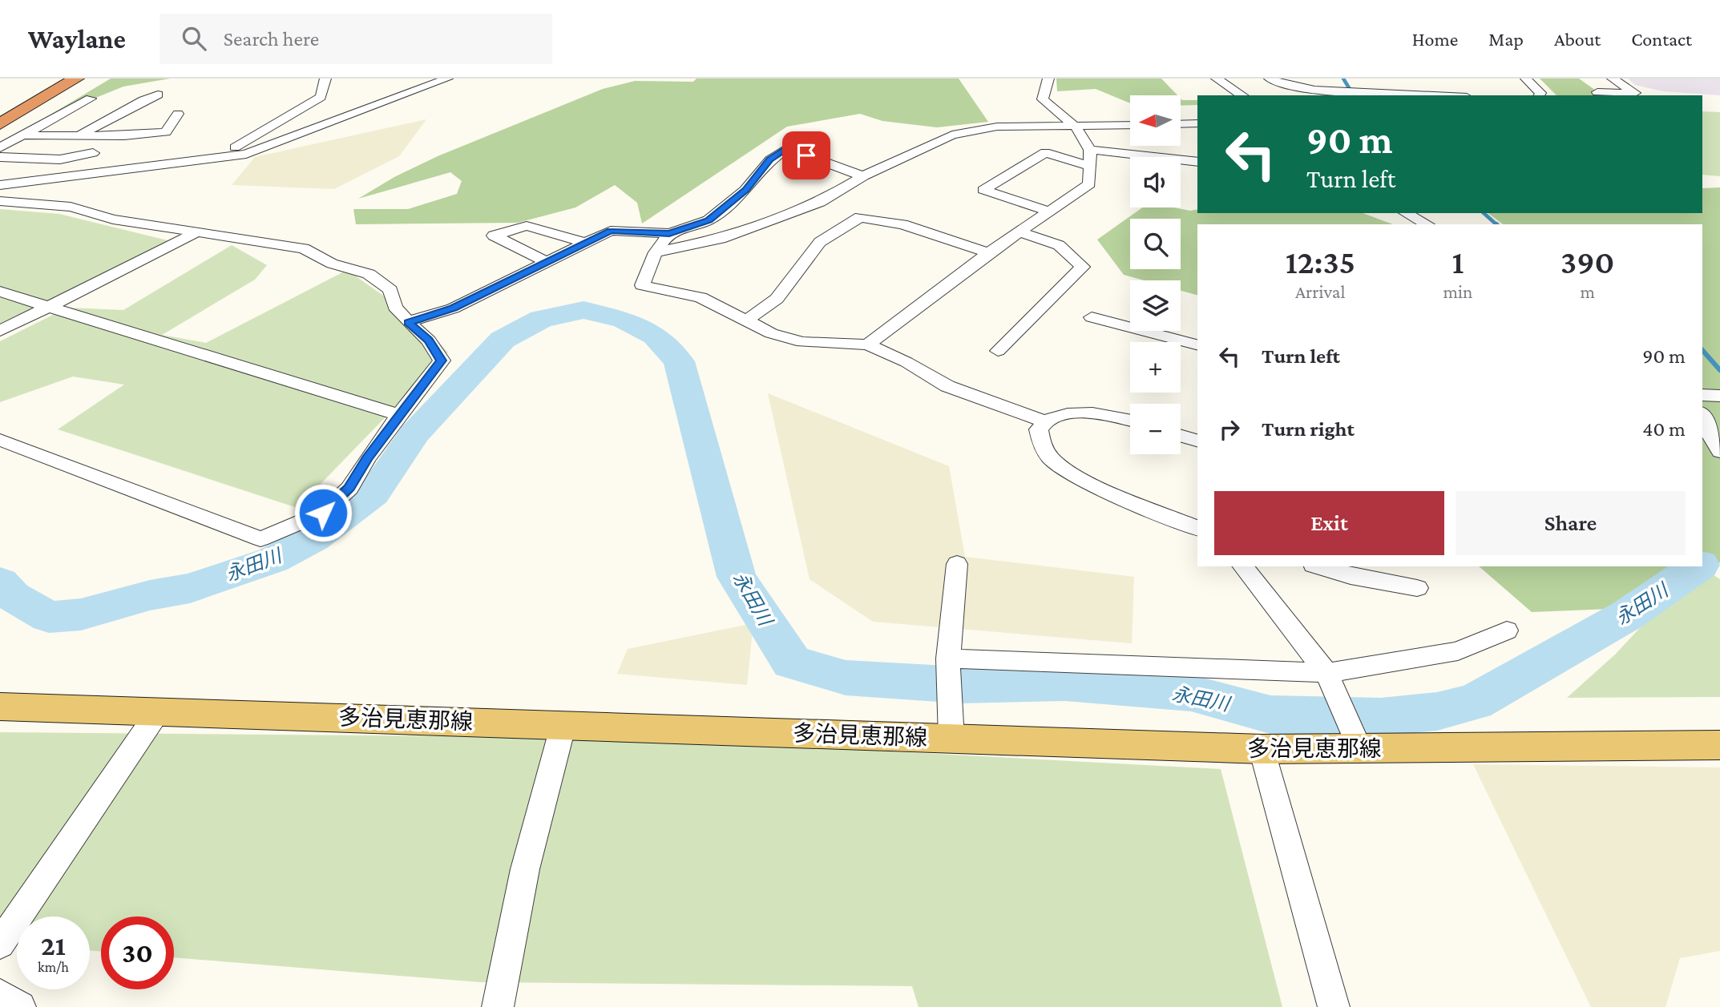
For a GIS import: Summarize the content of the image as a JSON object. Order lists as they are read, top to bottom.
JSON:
{
  "streets": {
    "main road": ["多治見恵那線"]
  },
  "water": ["永田川"],
  "north": "left",
  "page": {
    "header": "Waylane",
    "search": "Search here",
    "nav": [
      "Home",
      "Map",
      "About",
      "Contact"
    ],
    "map_buttons": ["+", "−"],
    "turn": ["90 m", "Turn left"],
    "eta": [
      "12:35",
      "Arrival",
      "1",
      "min",
      "390",
      "m"
    ],
    "list": [
      {
        "name": "Turn left",
        "value": "90 m"
      },
      {
        "name": "Turn right",
        "value": "40 m"
      }
    ],
    "buttons": ["Exit", "Share"],
    "speed": "21 km/h",
    "limit": "30"
  }
}
